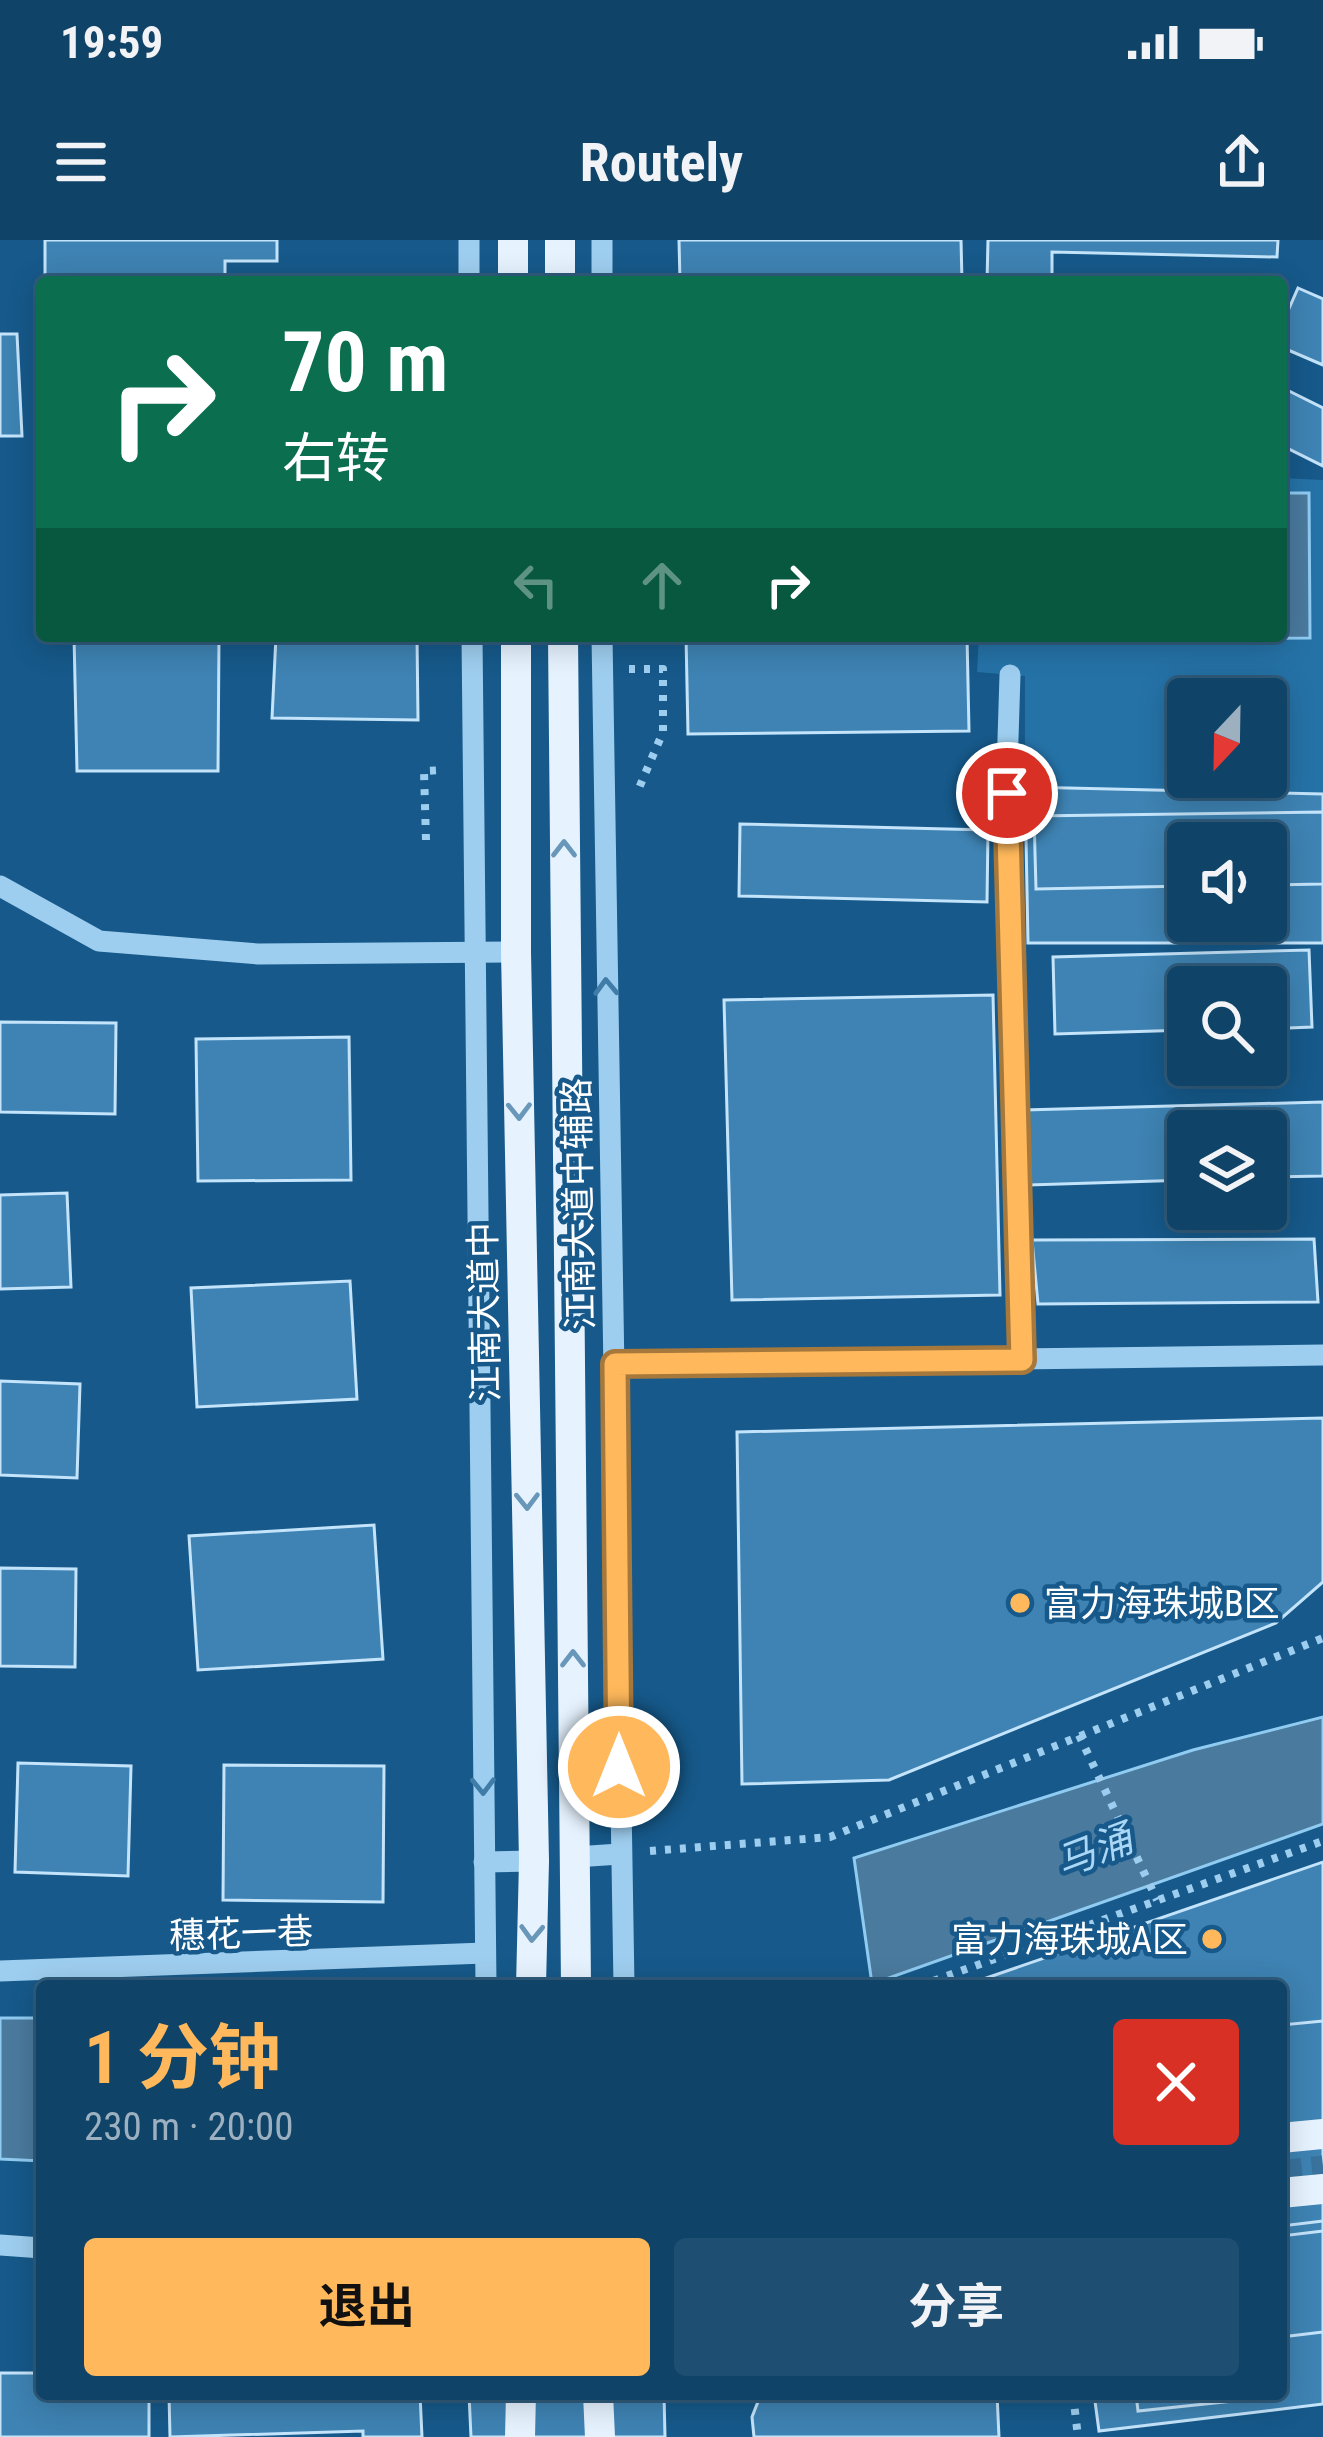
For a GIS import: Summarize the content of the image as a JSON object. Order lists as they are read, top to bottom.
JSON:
{
  "streets": {
    "main road": ["江南大道中"],
    "street": ["江南大道中辅路", "穗花一巷"]
  },
  "water": ["马涌"],
  "places": ["富力海珠城B区", "富力海珠城A区"],
  "north": "bottom",
  "page": {
    "status": "19:59",
    "header": "Routely",
    "turn": ["70 m", "右转"],
    "heading": ["1 分钟", "230 m · 20:00"],
    "buttons": ["退出", "分享"]
  }
}
